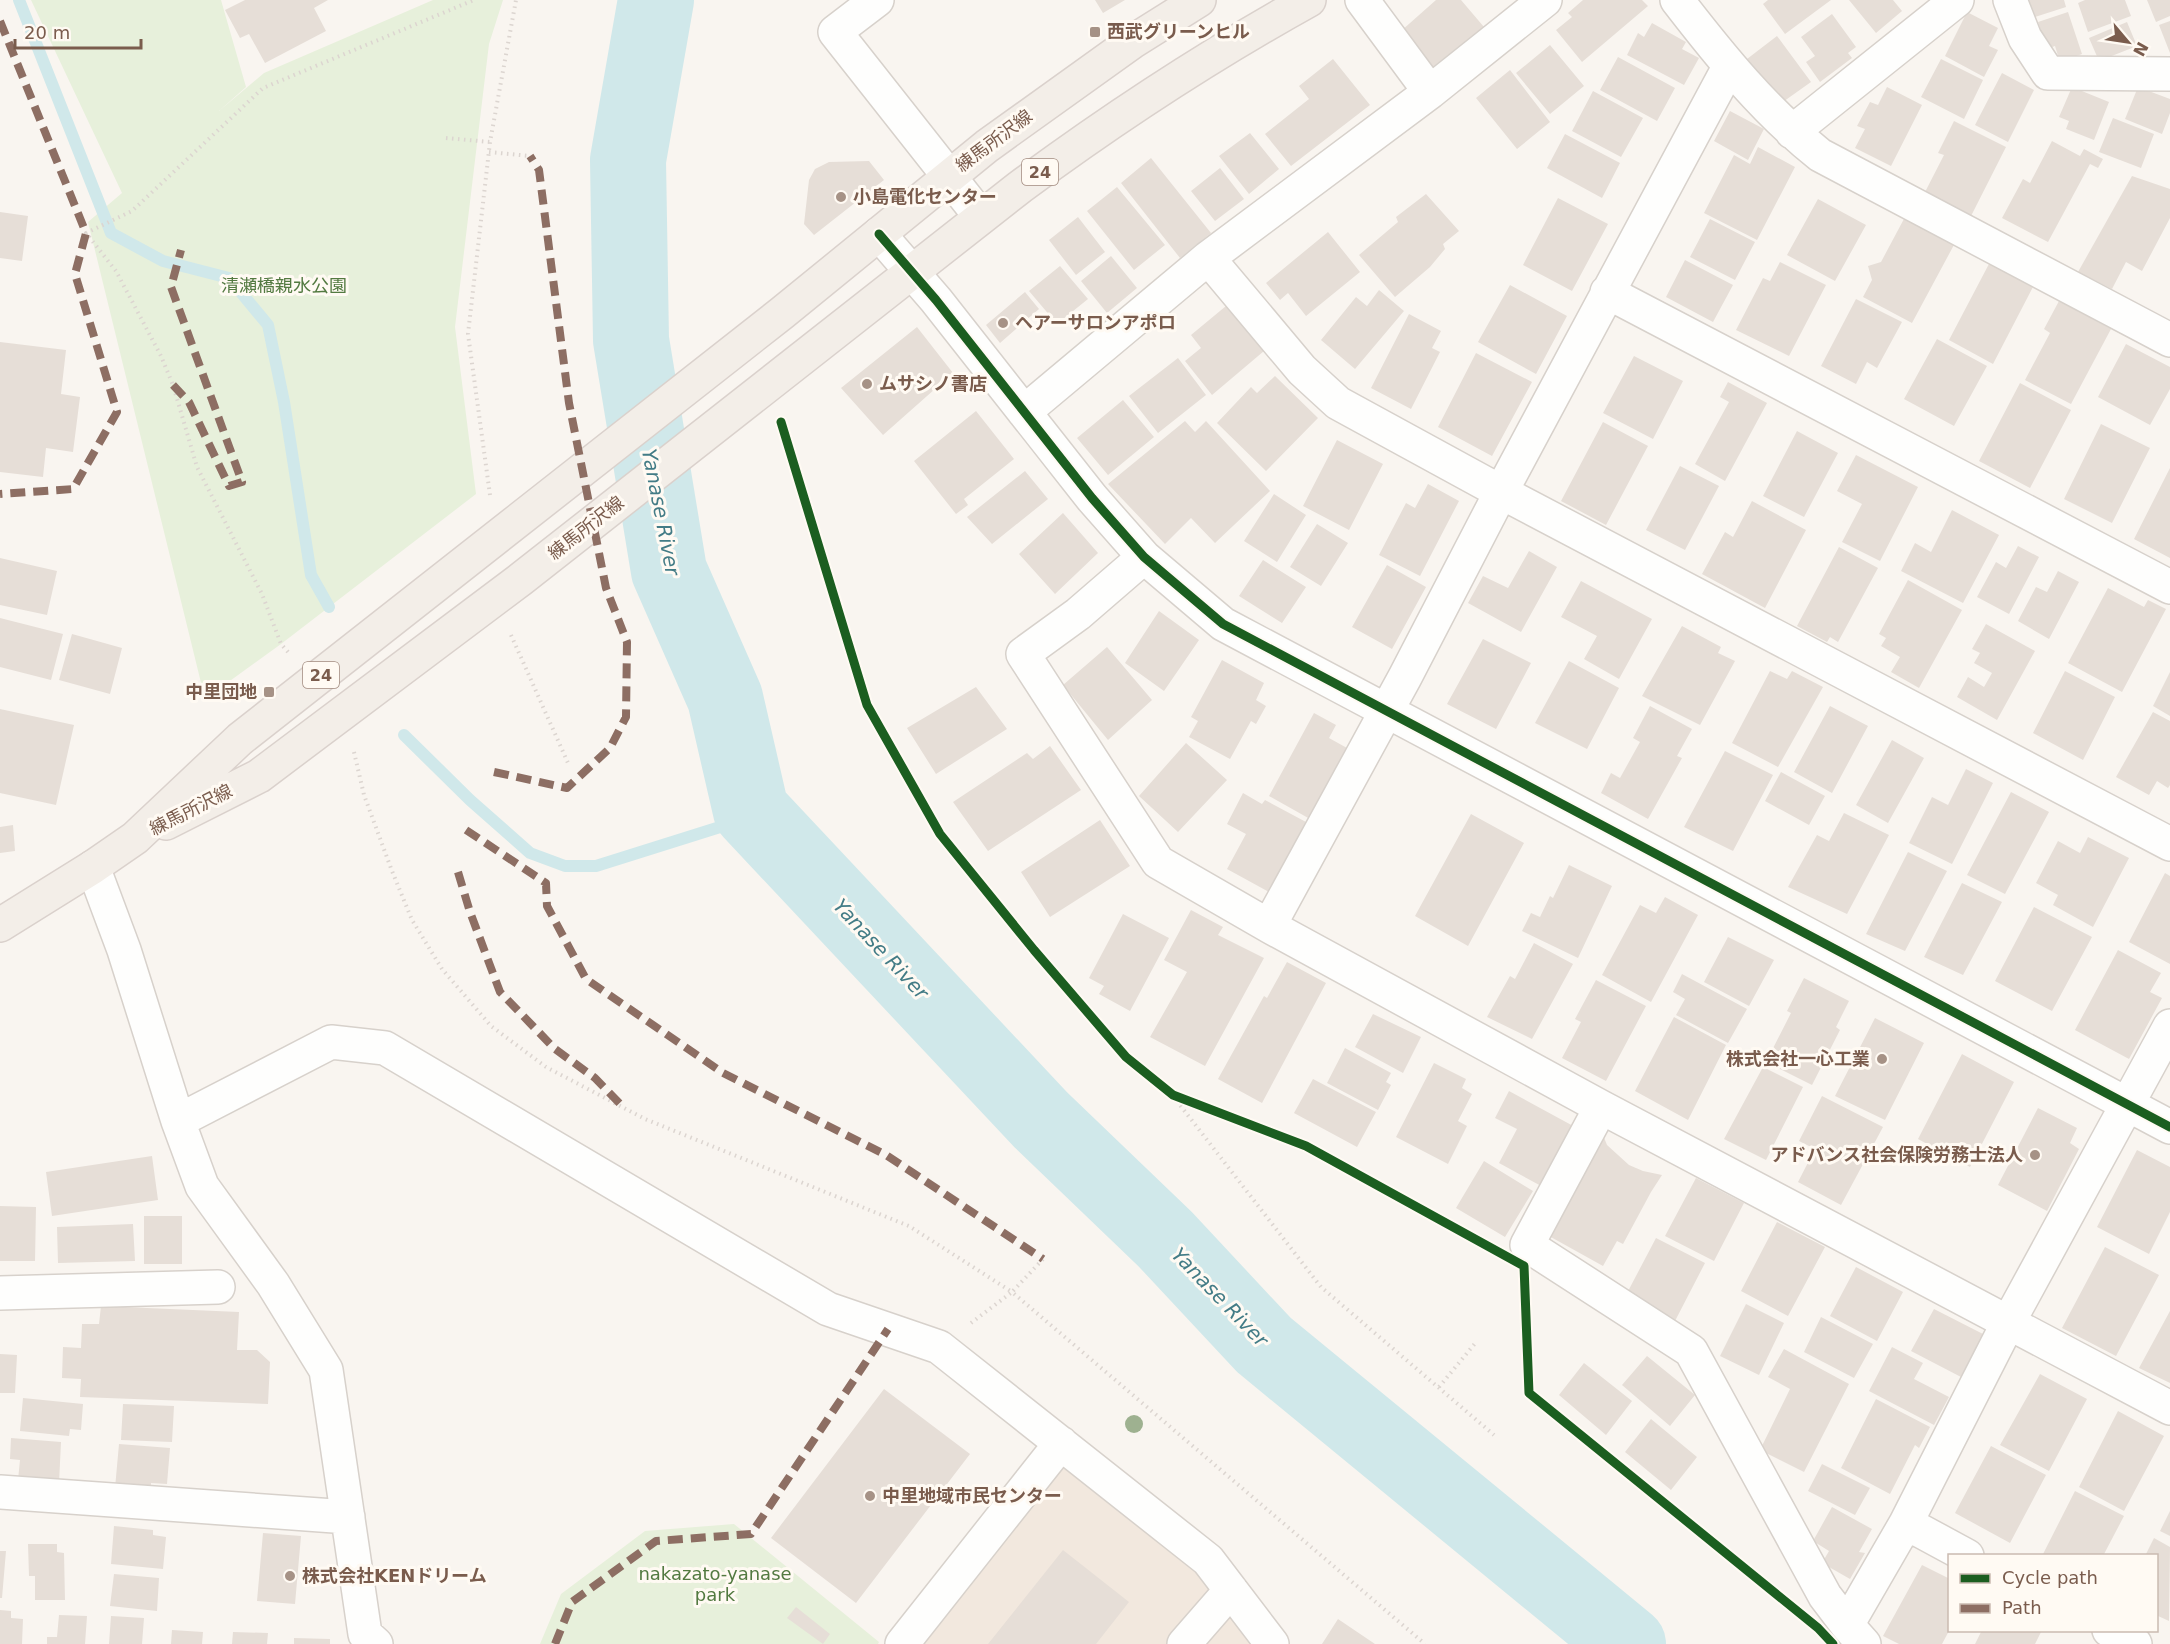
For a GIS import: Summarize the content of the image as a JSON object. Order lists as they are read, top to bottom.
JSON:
{
  "streets": {
    "main road": ["練馬所沢線", "24"]
  },
  "crossings": [
    ["練馬所沢線", "24"]
  ],
  "water": ["Yanase River"],
  "parks": ["清瀬橋親水公園", "nakazato-yanase park"],
  "places": {
    "transit": ["西武グリーンヒル", "中里団地"],
    "other": [
      "小島電化センター",
      "ヘアーサロンアポロ",
      "ムサシノ書店",
      "株式会社一心工業",
      "アドバンス社会保険労務士法人",
      "中里地域市民センター",
      "株式会社KENドリーム"
    ]
  },
  "legend": ["Cycle path", "Path"],
  "scale_bar": "20 m",
  "north": "bottom right"
}
